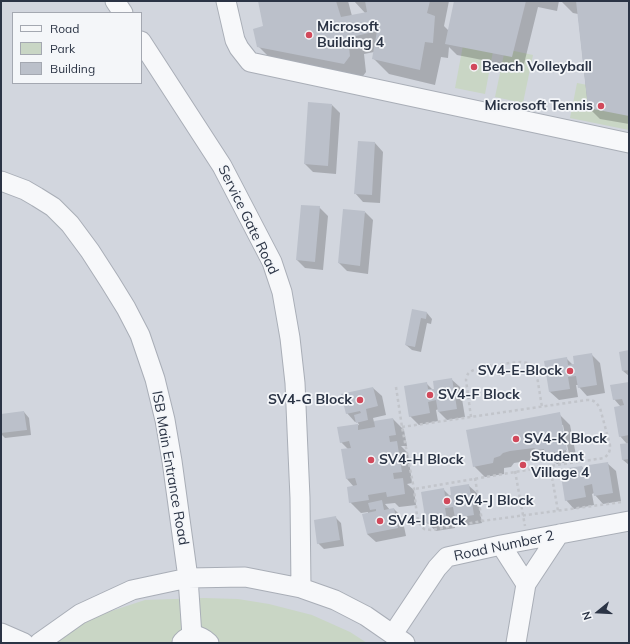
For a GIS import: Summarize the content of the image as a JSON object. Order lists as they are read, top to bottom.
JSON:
{
  "streets": {
    "lane": ["Service Gate Road", "ISB Main Entrance Road", "Road Number 2"]
  },
  "places": [
    "Microsoft Building 4",
    "Beach Volleyball",
    "Microsoft Tennis",
    "SV4-E-Block",
    "SV4-F Block",
    "SV4-G Block",
    "SV4-K Block",
    "SV4-H Block",
    "Student Village 4",
    "SV4-J Block",
    "SV4-I Block"
  ],
  "legend": ["Road", "Park", "Building"],
  "north": "left"
}
